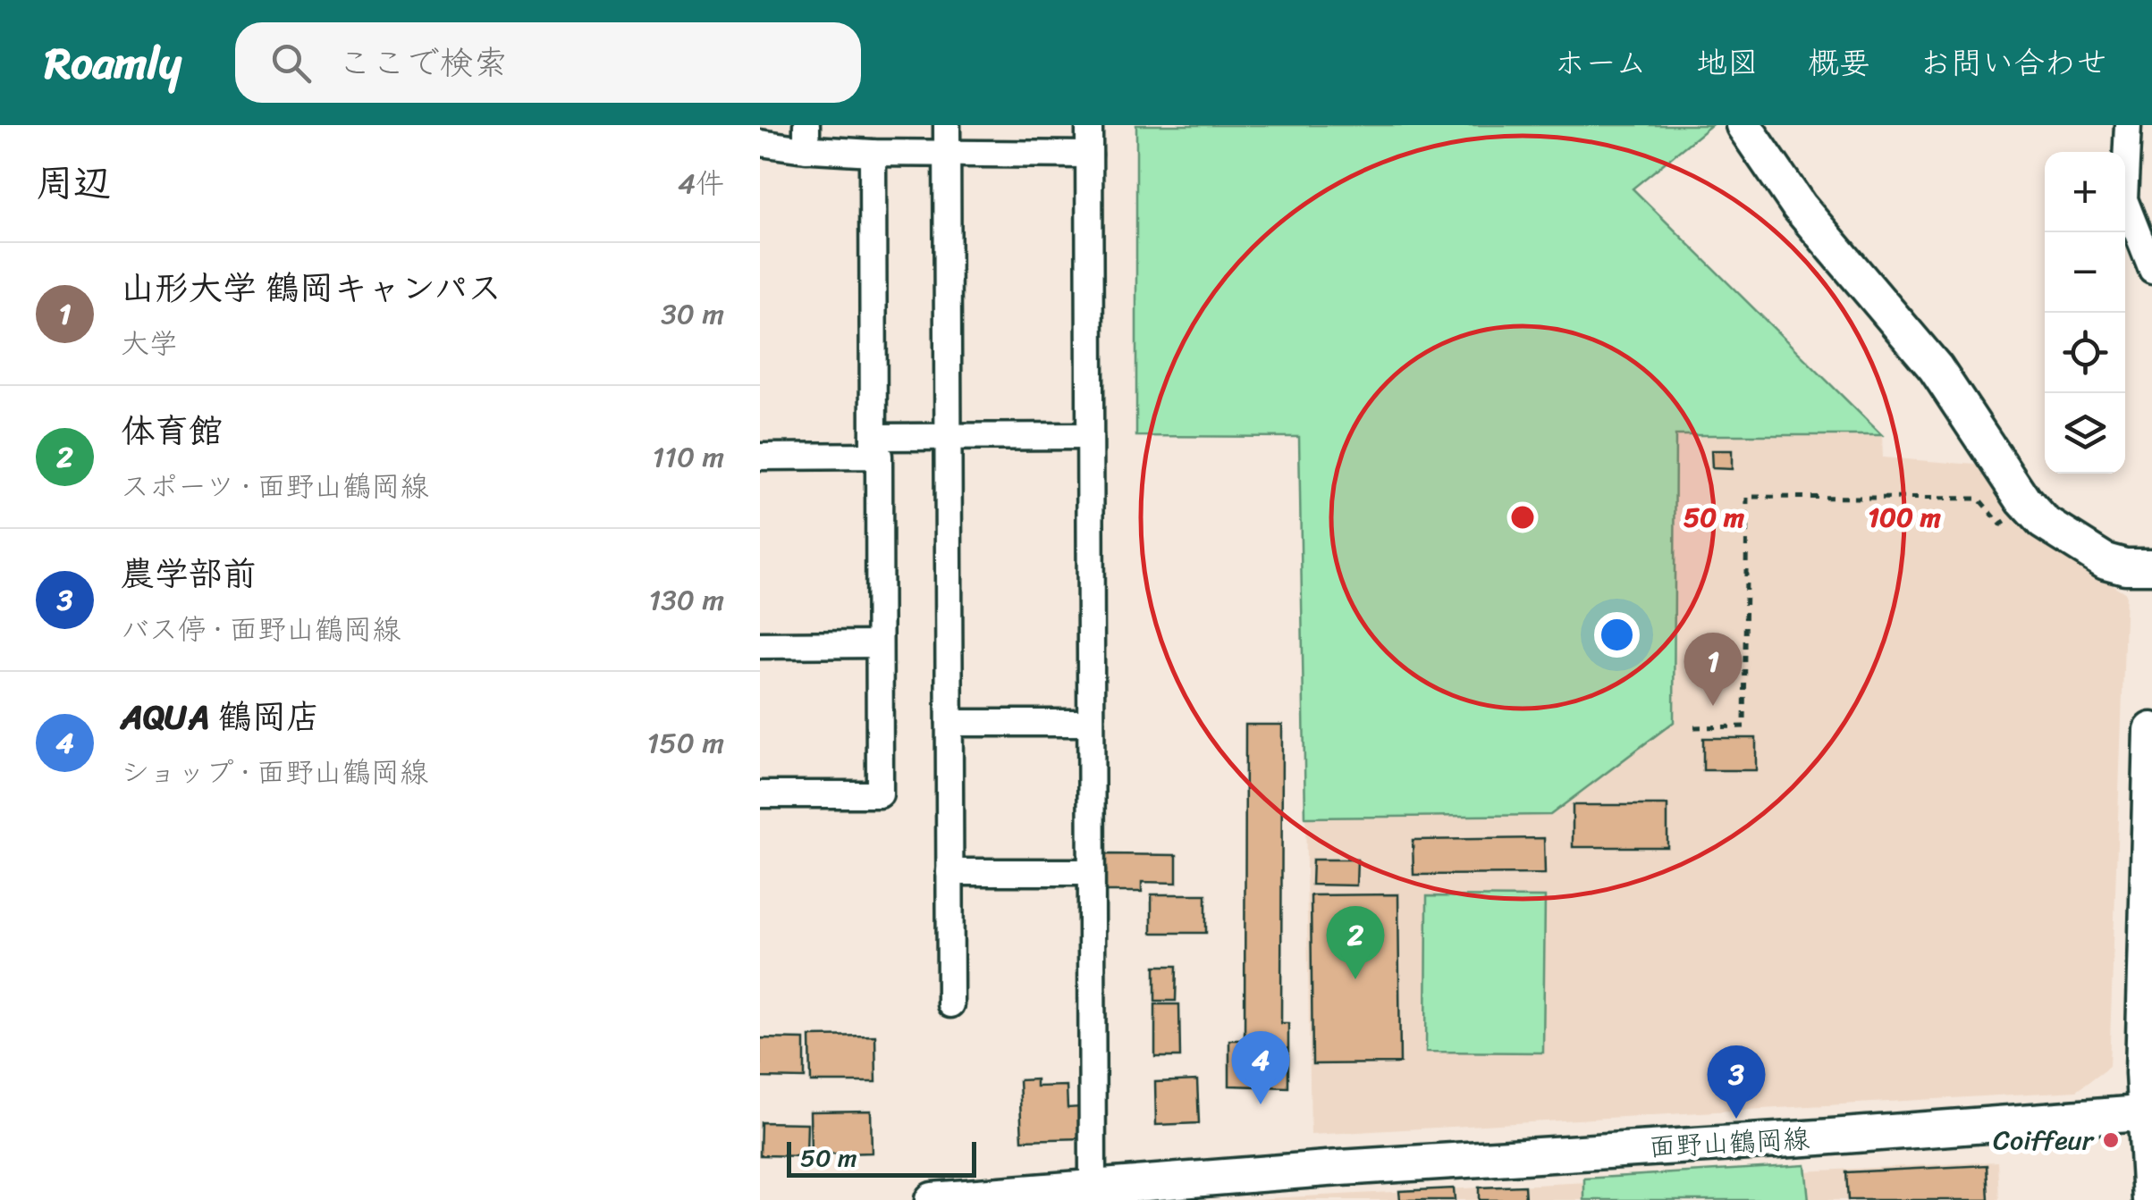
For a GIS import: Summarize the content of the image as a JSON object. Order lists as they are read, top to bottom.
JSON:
{
  "streets": {
    "main road": ["面野山鶴岡線"]
  },
  "places": ["Coiffeur"],
  "scale_bar": "50 m",
  "page": {
    "header": "Roamly",
    "search": "ここで検索",
    "nav": [
      "ホーム",
      "地図",
      "概要",
      "お問い合わせ"
    ],
    "heading": ["周辺", "4件"],
    "map_buttons": ["+", "−"],
    "list": [
      {
        "mark": "1",
        "name": "山形大学 鶴岡キャンパス",
        "note": "大学",
        "value": "30 m"
      },
      {
        "mark": "2",
        "name": "体育館",
        "note": "スポーツ · 面野山鶴岡線",
        "value": "110 m"
      },
      {
        "mark": "3",
        "name": "農学部前",
        "note": "バス停 · 面野山鶴岡線",
        "value": "130 m"
      },
      {
        "mark": "4",
        "name": "AQUA 鶴岡店",
        "note": "ショップ · 面野山鶴岡線",
        "value": "150 m"
      }
    ],
    "pins": [
      "1",
      "2",
      "4",
      "3"
    ],
    "scale": "50 m"
  },
  "rings": ["50 m", "100 m"]
}
